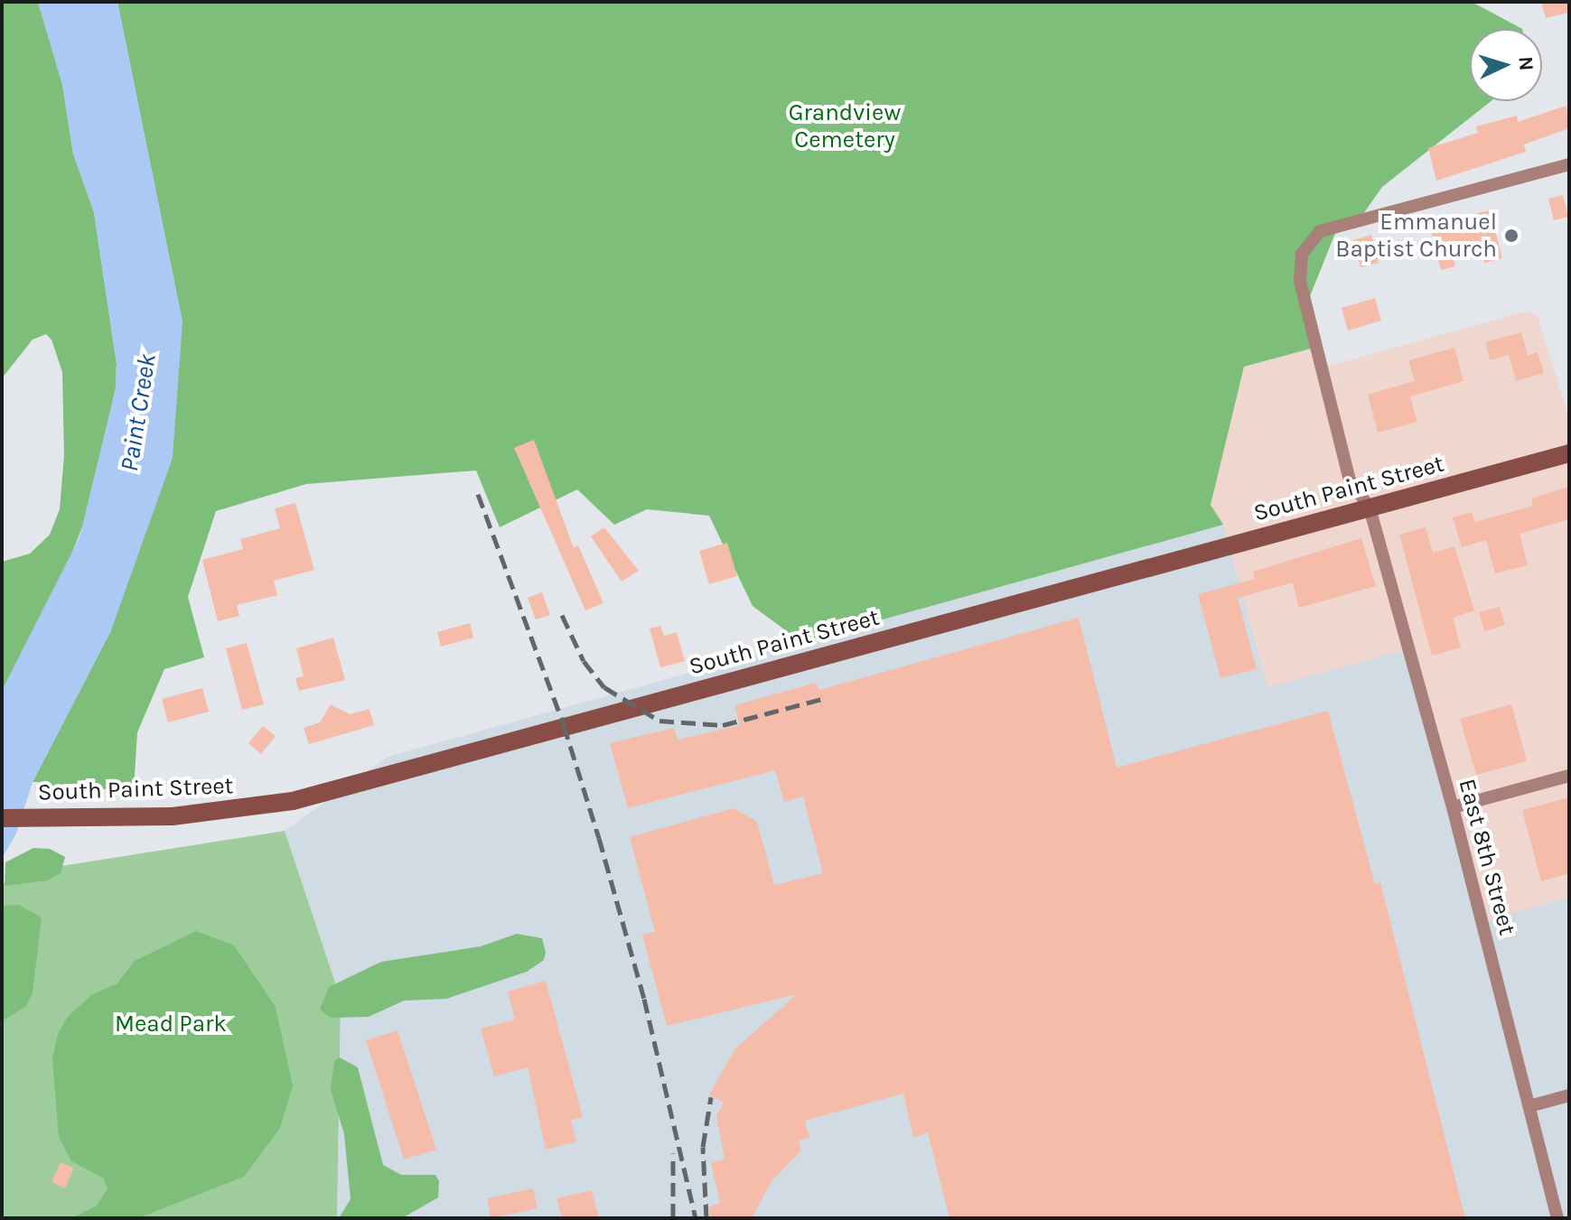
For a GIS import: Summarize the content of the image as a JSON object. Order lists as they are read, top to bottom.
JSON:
{
  "streets": {
    "main road": ["South Paint Street"],
    "street": ["East 8th Street"]
  },
  "crossings": [
    ["South Paint Street", "East 8th Street"]
  ],
  "water": ["Paint Creek"],
  "parks": ["Grandview Cemetery", "Mead Park"],
  "places": ["Emmanuel Baptist Church"],
  "north": "right"
}
